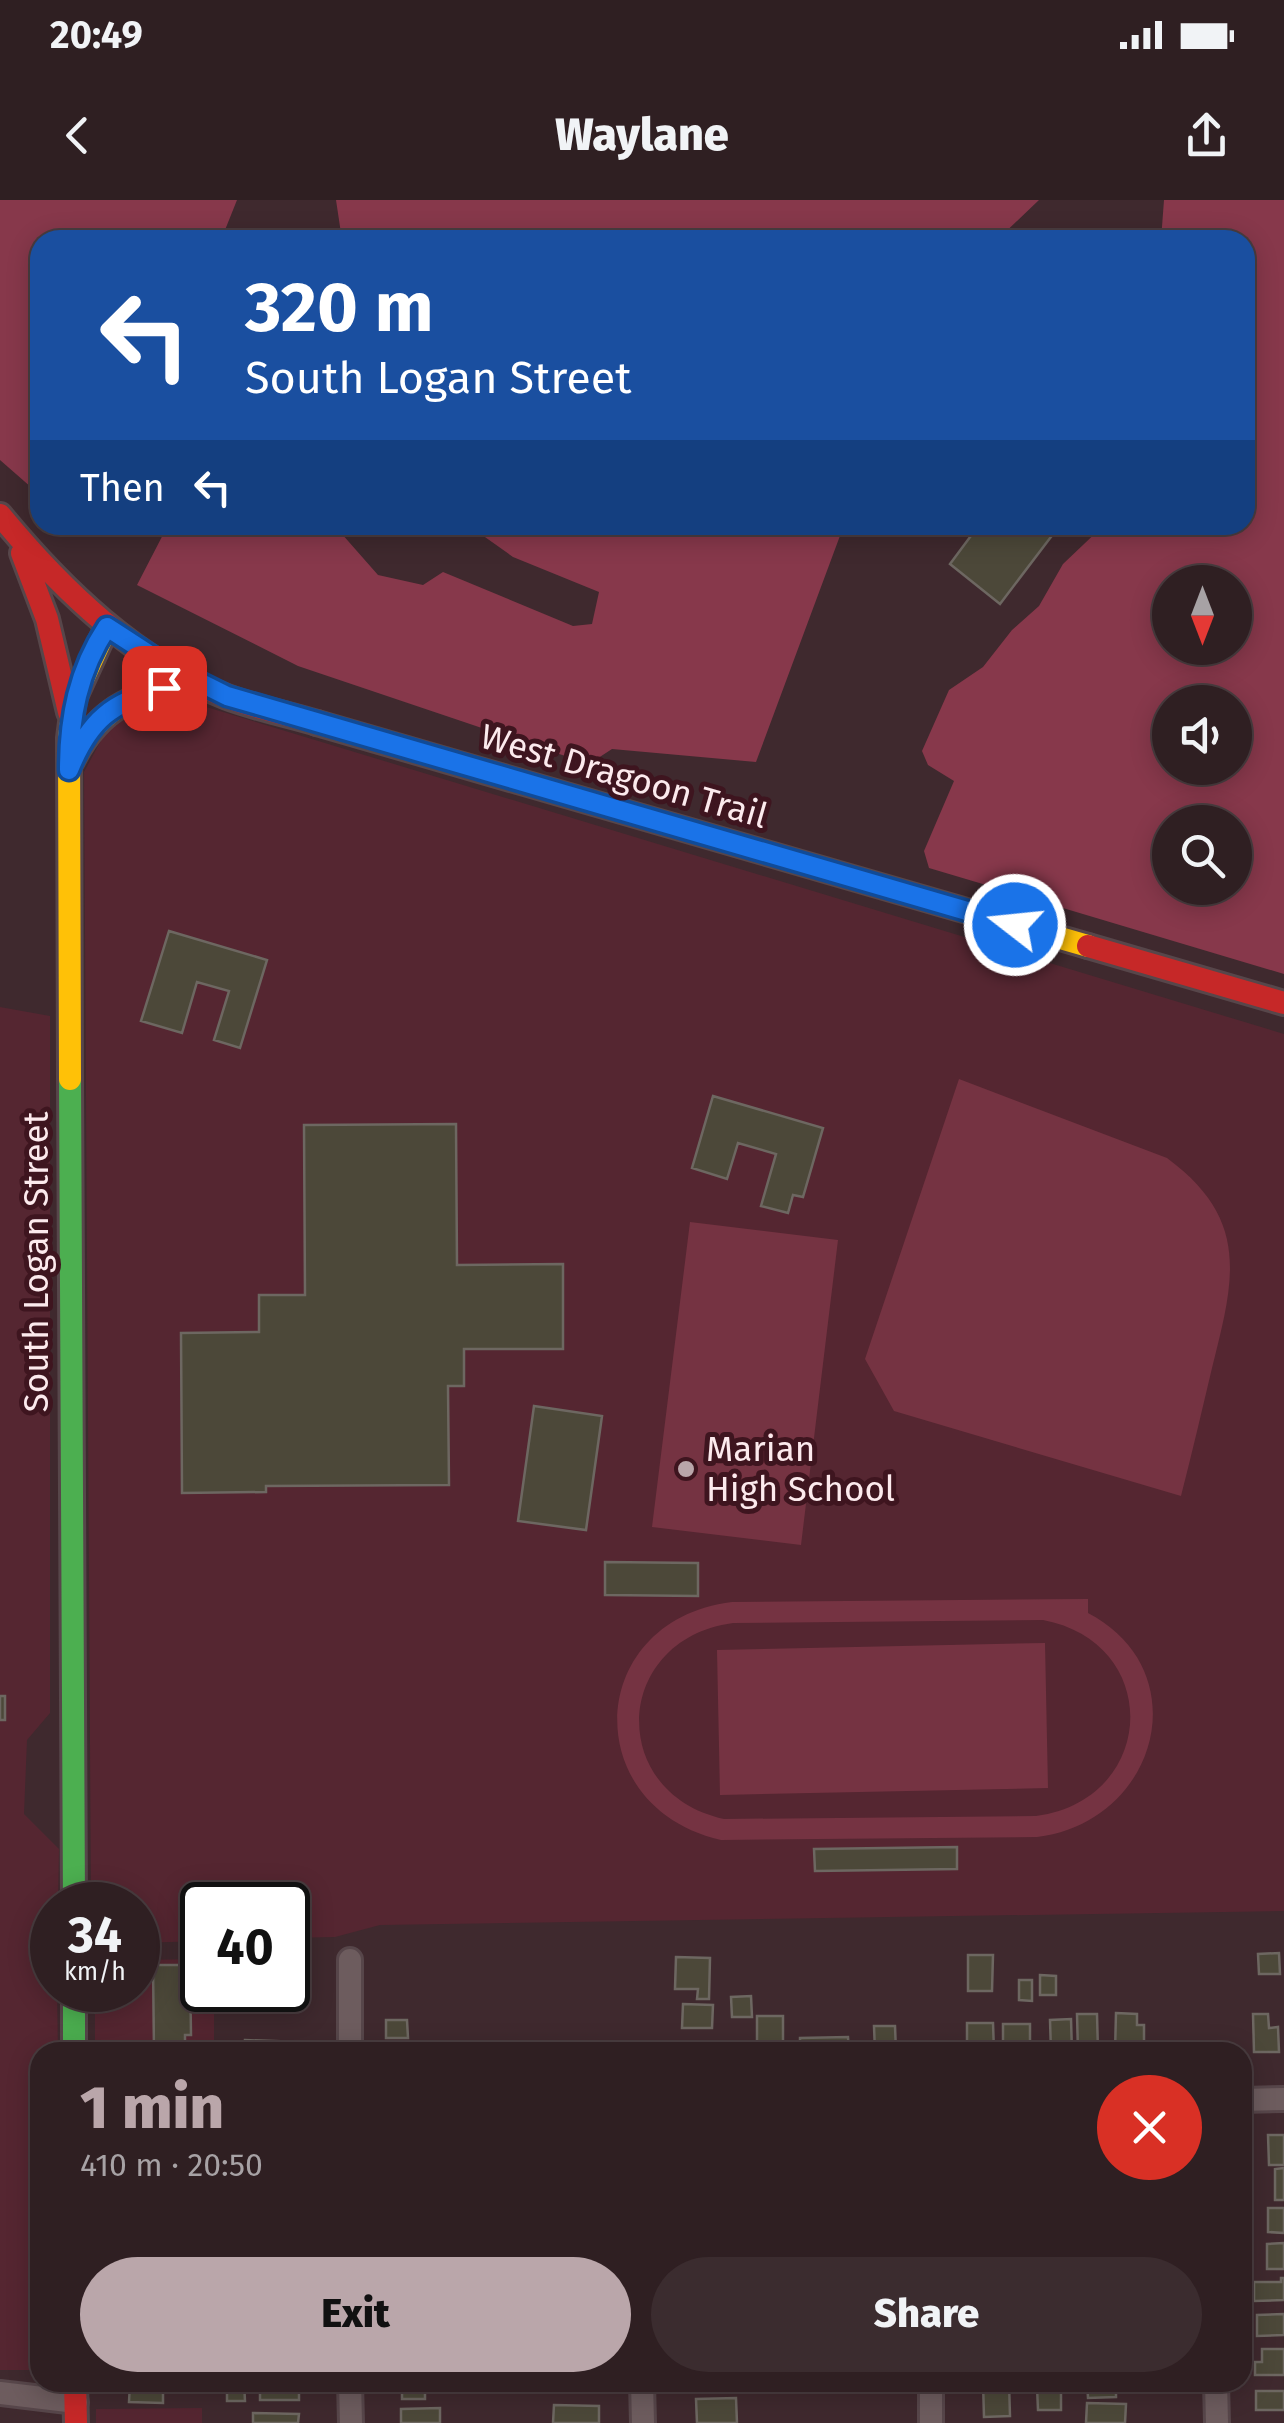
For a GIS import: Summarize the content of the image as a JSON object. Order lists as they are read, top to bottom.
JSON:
{
  "streets": {
    "street": ["West Dragoon Trail", "South Logan Street"]
  },
  "crossings": [
    ["West Dragoon Trail", "South Logan Street"]
  ],
  "places": ["Marian High School"],
  "north": "bottom",
  "page": {
    "status": "20:49",
    "header": "Waylane",
    "turn": ["320 m", "South Logan Street"],
    "then": "Then",
    "speed": "34 km/h",
    "limit": "40",
    "heading": ["1 min", "410 m · 20:50"],
    "buttons": ["Exit", "Share"]
  }
}
